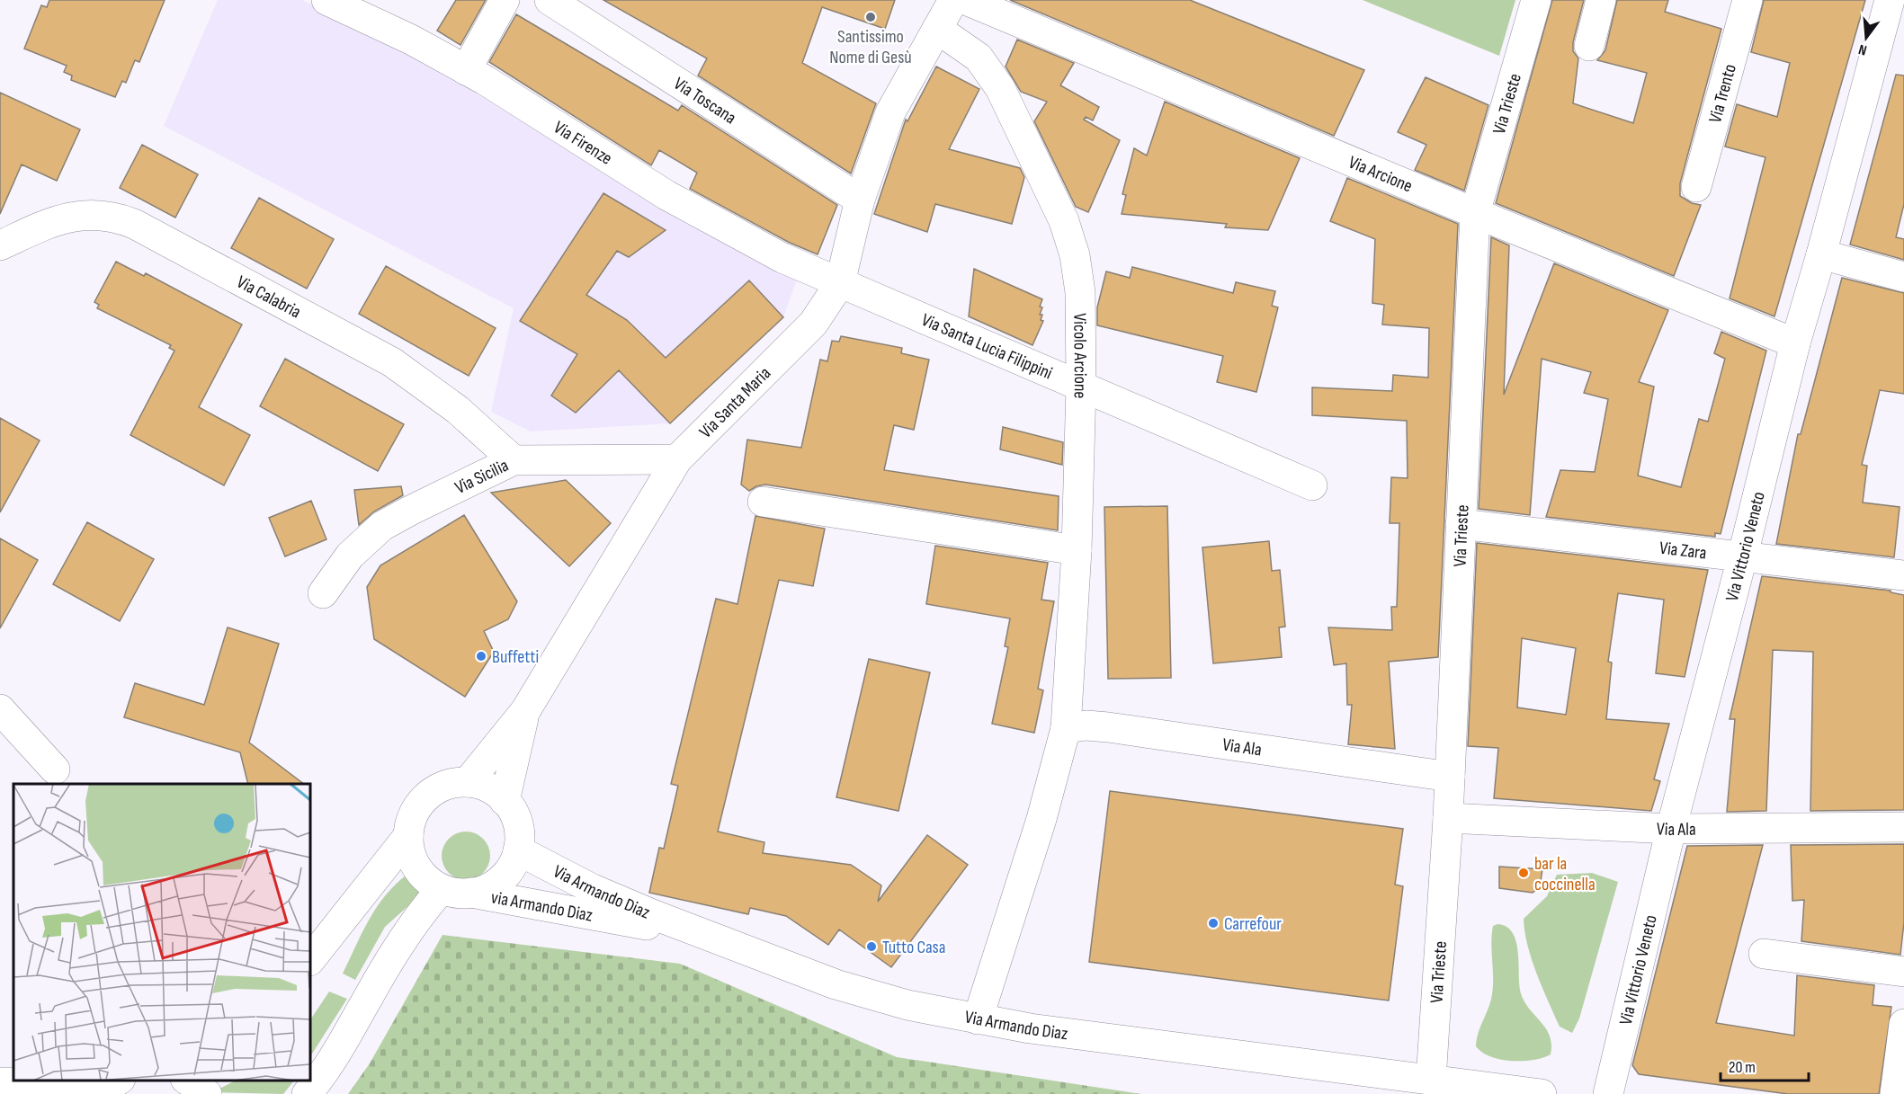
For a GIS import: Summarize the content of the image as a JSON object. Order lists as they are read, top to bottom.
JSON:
{
  "streets": {
    "street": [
      "Via Trento",
      "Via Toscana",
      "Via Trieste",
      "Via Firenze",
      "Via Arcione",
      "Via Calabria",
      "Via Santa Lucia Filippini",
      "Vicolo Arcione",
      "Via Santa Maria",
      "Via Sicilia",
      "Via Vittorio Veneto",
      "Via Zara",
      "Via Ala",
      "Via Armando Diaz",
      "via Armando Diaz"
    ]
  },
  "crossings": [
    ["Via Toscana", "Via Santa Maria"],
    ["Via Trieste", "Via Arcione"],
    ["Via Trieste", "Via Zara"],
    ["Via Trieste", "Via Ala"],
    ["Via Trieste", "Via Armando Diaz"],
    ["Via Firenze", "Via Santa Lucia Filippini"],
    ["Via Firenze", "Via Santa Maria"],
    ["Via Arcione", "Via Vittorio Veneto"],
    ["Via Calabria", "Via Sicilia"],
    ["Via Santa Lucia Filippini", "Vicolo Arcione"],
    ["Via Santa Lucia Filippini", "Via Santa Maria"],
    ["Vicolo Arcione", "Via Santa Maria"],
    ["Vicolo Arcione", "Via Ala"],
    ["Vicolo Arcione", "Via Armando Diaz"],
    ["Via Santa Maria", "Via Sicilia"],
    ["Via Santa Maria", "Via Armando Diaz"],
    ["Via Santa Maria", "via Armando Diaz"],
    ["Via Vittorio Veneto", "Via Zara"],
    ["Via Vittorio Veneto", "Via Ala"],
    ["Via Armando Diaz", "via Armando Diaz"]
  ],
  "places": [
    "Santissimo Nome di Gesù",
    "Buffetti",
    "bar la coccinella",
    "Carrefour",
    "Tutto Casa"
  ],
  "scale_bar": "20 m",
  "north": "bottom"
}
